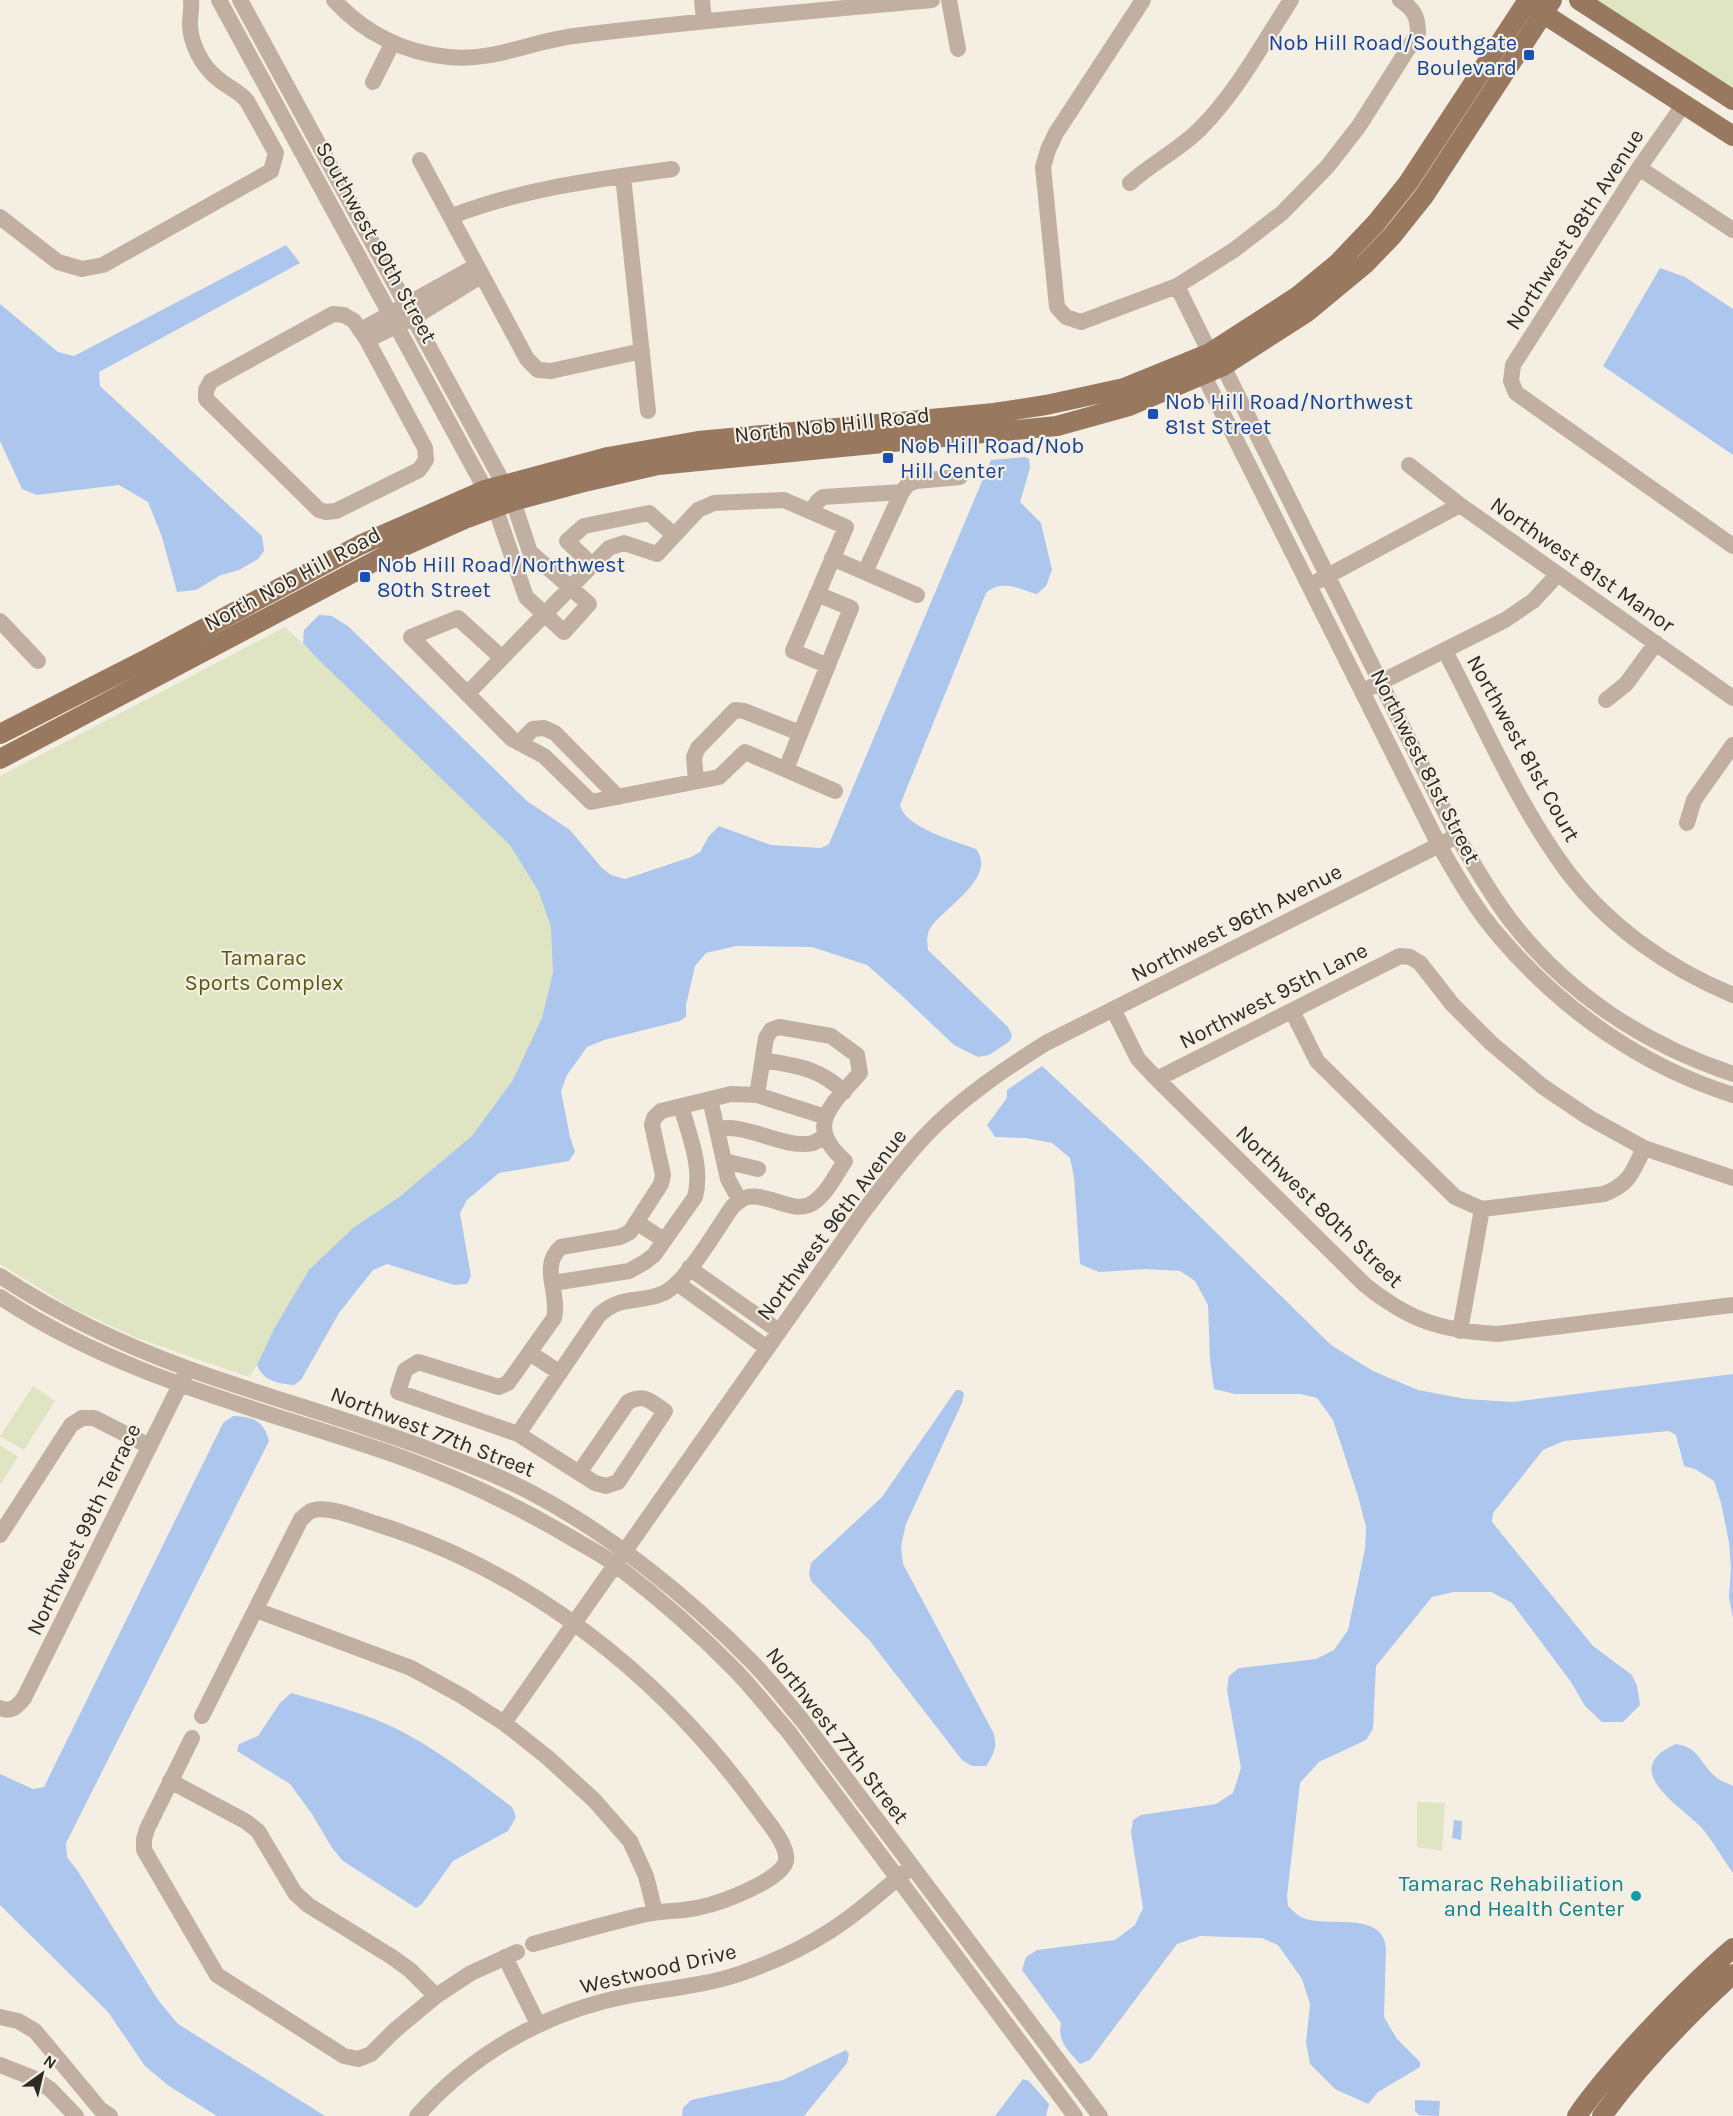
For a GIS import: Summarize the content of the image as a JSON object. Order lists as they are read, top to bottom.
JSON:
{
  "streets": {
    "main road": ["North Nob Hill Road"],
    "street": [
      "Northwest 98th Avenue",
      "Southwest 80th Street",
      "Northwest 81st Manor",
      "Northwest 81st Court",
      "Northwest 81st Street",
      "Northwest 96th Avenue",
      "Northwest 95th Lane",
      "Northwest 80th Street",
      "Northwest 77th Street",
      "Northwest 99th Terrace",
      "Westwood Drive"
    ]
  },
  "crossings": [
    ["Southwest 80th Street", "North Nob Hill Road"],
    ["North Nob Hill Road", "Northwest 81st Street"],
    ["Northwest 81st Street", "Northwest 96th Avenue"],
    ["Northwest 96th Avenue", "Northwest 80th Street"],
    ["Northwest 96th Avenue", "Northwest 77th Street"],
    ["Northwest 95th Lane", "Northwest 80th Street"],
    ["Northwest 77th Street", "Northwest 99th Terrace"],
    ["Northwest 77th Street", "Westwood Drive"]
  ],
  "parks": ["Tamarac Sports Complex"],
  "places": {
    "transit": [
      "Nob Hill Road/Southgate Boulevard",
      "Nob Hill Road/Northwest 81st Street",
      "Nob Hill Road/Nob Hill Center",
      "Nob Hill Road/Northwest 80th Street"
    ],
    "other": ["Tamarac Rehabiliation and Health Center"]
  },
  "north": "top right"
}
